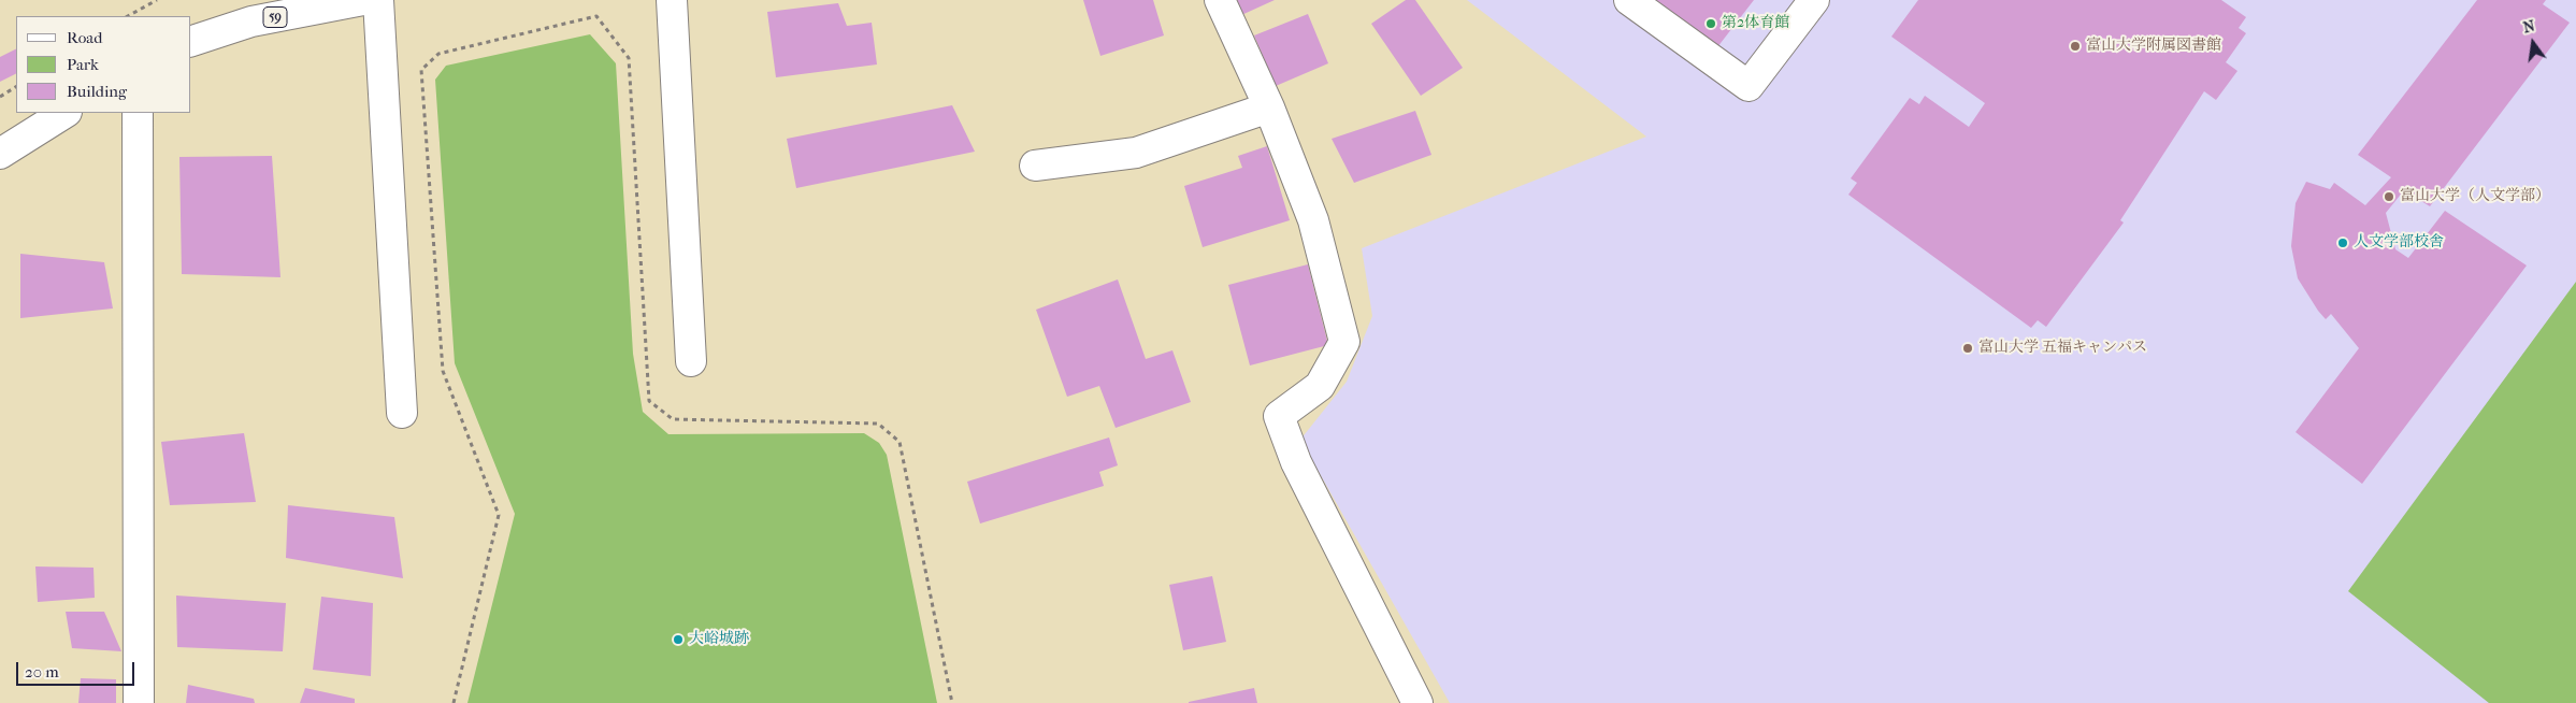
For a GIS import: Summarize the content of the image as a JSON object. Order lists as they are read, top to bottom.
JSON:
{
  "streets": {
    "street": ["59"]
  },
  "places": [
    "第2体育館",
    "富山大学附属図書館",
    "富山大学（人文学部）",
    "人文学部校舎",
    "富山大学 五福キャンパス",
    "大峪城跡"
  ],
  "legend": ["Road", "Park", "Building"],
  "scale_bar": "20 m",
  "north": "top"
}
